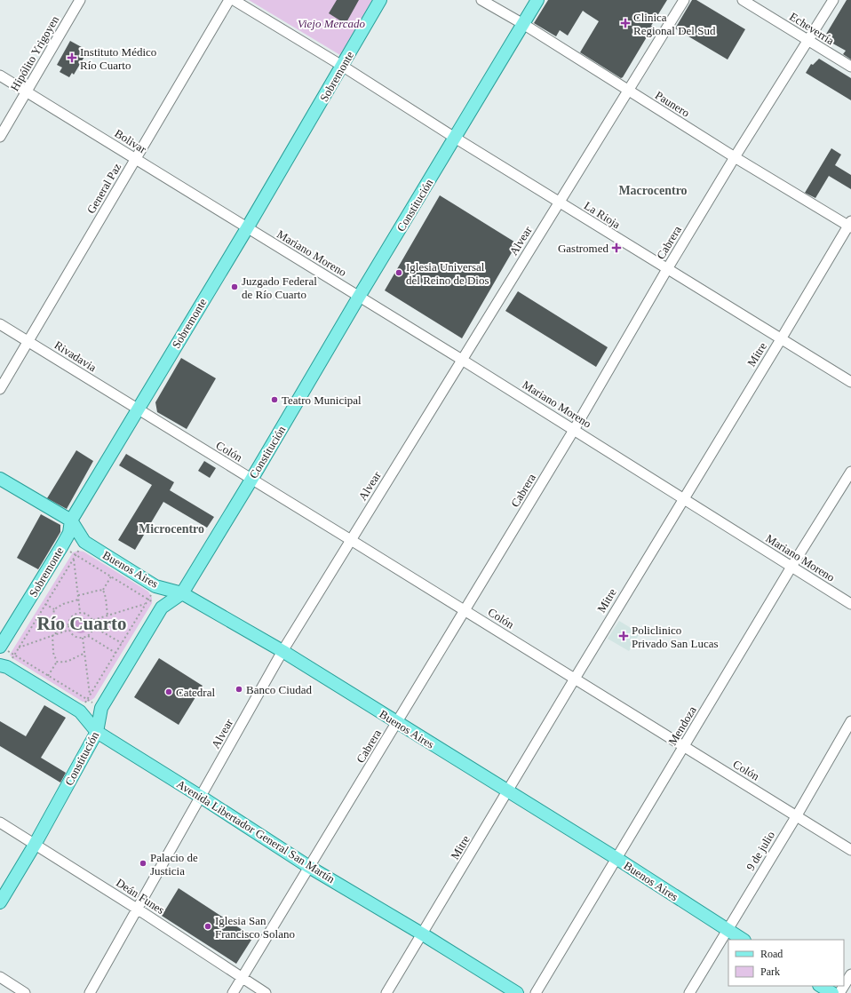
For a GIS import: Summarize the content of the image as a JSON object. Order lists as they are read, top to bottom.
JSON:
{
  "streets": {
    "main road": [
      "Sobremonte",
      "Constitución",
      "Buenos Aires",
      "Avenida Libertador General San Martín"
    ],
    "street": [
      "Echeverría",
      "Hipólito Yrigoyen",
      "Paunero",
      "Bolivar",
      "General Paz",
      "La Rioja",
      "Alvear",
      "Cabrera",
      "Mariano Moreno",
      "Mitre",
      "Rivadavia",
      "Colón",
      "Mendoza",
      "9 de julio",
      "Deán Funes"
    ]
  },
  "crossings": [
    ["Echeverría", "Cabrera"],
    ["Hipólito Yrigoyen", "Bolivar"],
    ["Sobremonte", "Bolivar"],
    ["Sobremonte", "La Rioja"],
    ["Sobremonte", "Mariano Moreno"],
    ["Sobremonte", "Rivadavia"],
    ["Sobremonte", "Colón"],
    ["Sobremonte", "Buenos Aires"],
    ["Paunero", "Constitución"],
    ["Paunero", "Alvear"],
    ["Paunero", "Cabrera"],
    ["Paunero", "Mitre"],
    ["Bolivar", "General Paz"],
    ["Bolivar", "Mariano Moreno"],
    ["General Paz", "Rivadavia"],
    ["Constitución", "La Rioja"],
    ["Constitución", "Mariano Moreno"],
    ["Constitución", "Colón"],
    ["Constitución", "Buenos Aires"],
    ["Constitución", "Avenida Libertador General San Martín"],
    ["Constitución", "Deán Funes"],
    ["La Rioja", "Alvear"],
    ["La Rioja", "Cabrera"],
    ["La Rioja", "Mitre"],
    ["Alvear", "Mariano Moreno"],
    ["Alvear", "Colón"],
    ["Alvear", "Buenos Aires"],
    ["Alvear", "Avenida Libertador General San Martín"],
    ["Alvear", "Deán Funes"],
    ["Cabrera", "Mariano Moreno"],
    ["Cabrera", "Colón"],
    ["Cabrera", "Buenos Aires"],
    ["Cabrera", "Avenida Libertador General San Martín"],
    ["Cabrera", "Deán Funes"],
    ["Mariano Moreno", "Mitre"],
    ["Mariano Moreno", "Mendoza"],
    ["Mitre", "Colón"],
    ["Mitre", "Buenos Aires"],
    ["Mitre", "Avenida Libertador General San Martín"],
    ["Rivadavia", "Colón"],
    ["Colón", "Mendoza"],
    ["Colón", "9 de julio"],
    ["Buenos Aires", "Mendoza"],
    ["Buenos Aires", "9 de julio"]
  ],
  "districts": ["Macrocentro", "Microcentro", "Río Cuarto"],
  "parks": ["Viejo Mercado"],
  "places": {
    "health": [
      "Clinica Regional Del Sud",
      "Instituto Médico Río Cuarto",
      "Gastromed",
      "Policlinico Privado San Lucas"
    ],
    "other": [
      "Iglesia Universal del Reino de Dios",
      "Juzgado Federal de Río Cuarto",
      "Teatro Municipal",
      "Banco Ciudad",
      "Catedral",
      "Palacio de Justicia",
      "Iglesia San Francisco Solano"
    ]
  },
  "legend": ["Road", "Park"]
}
